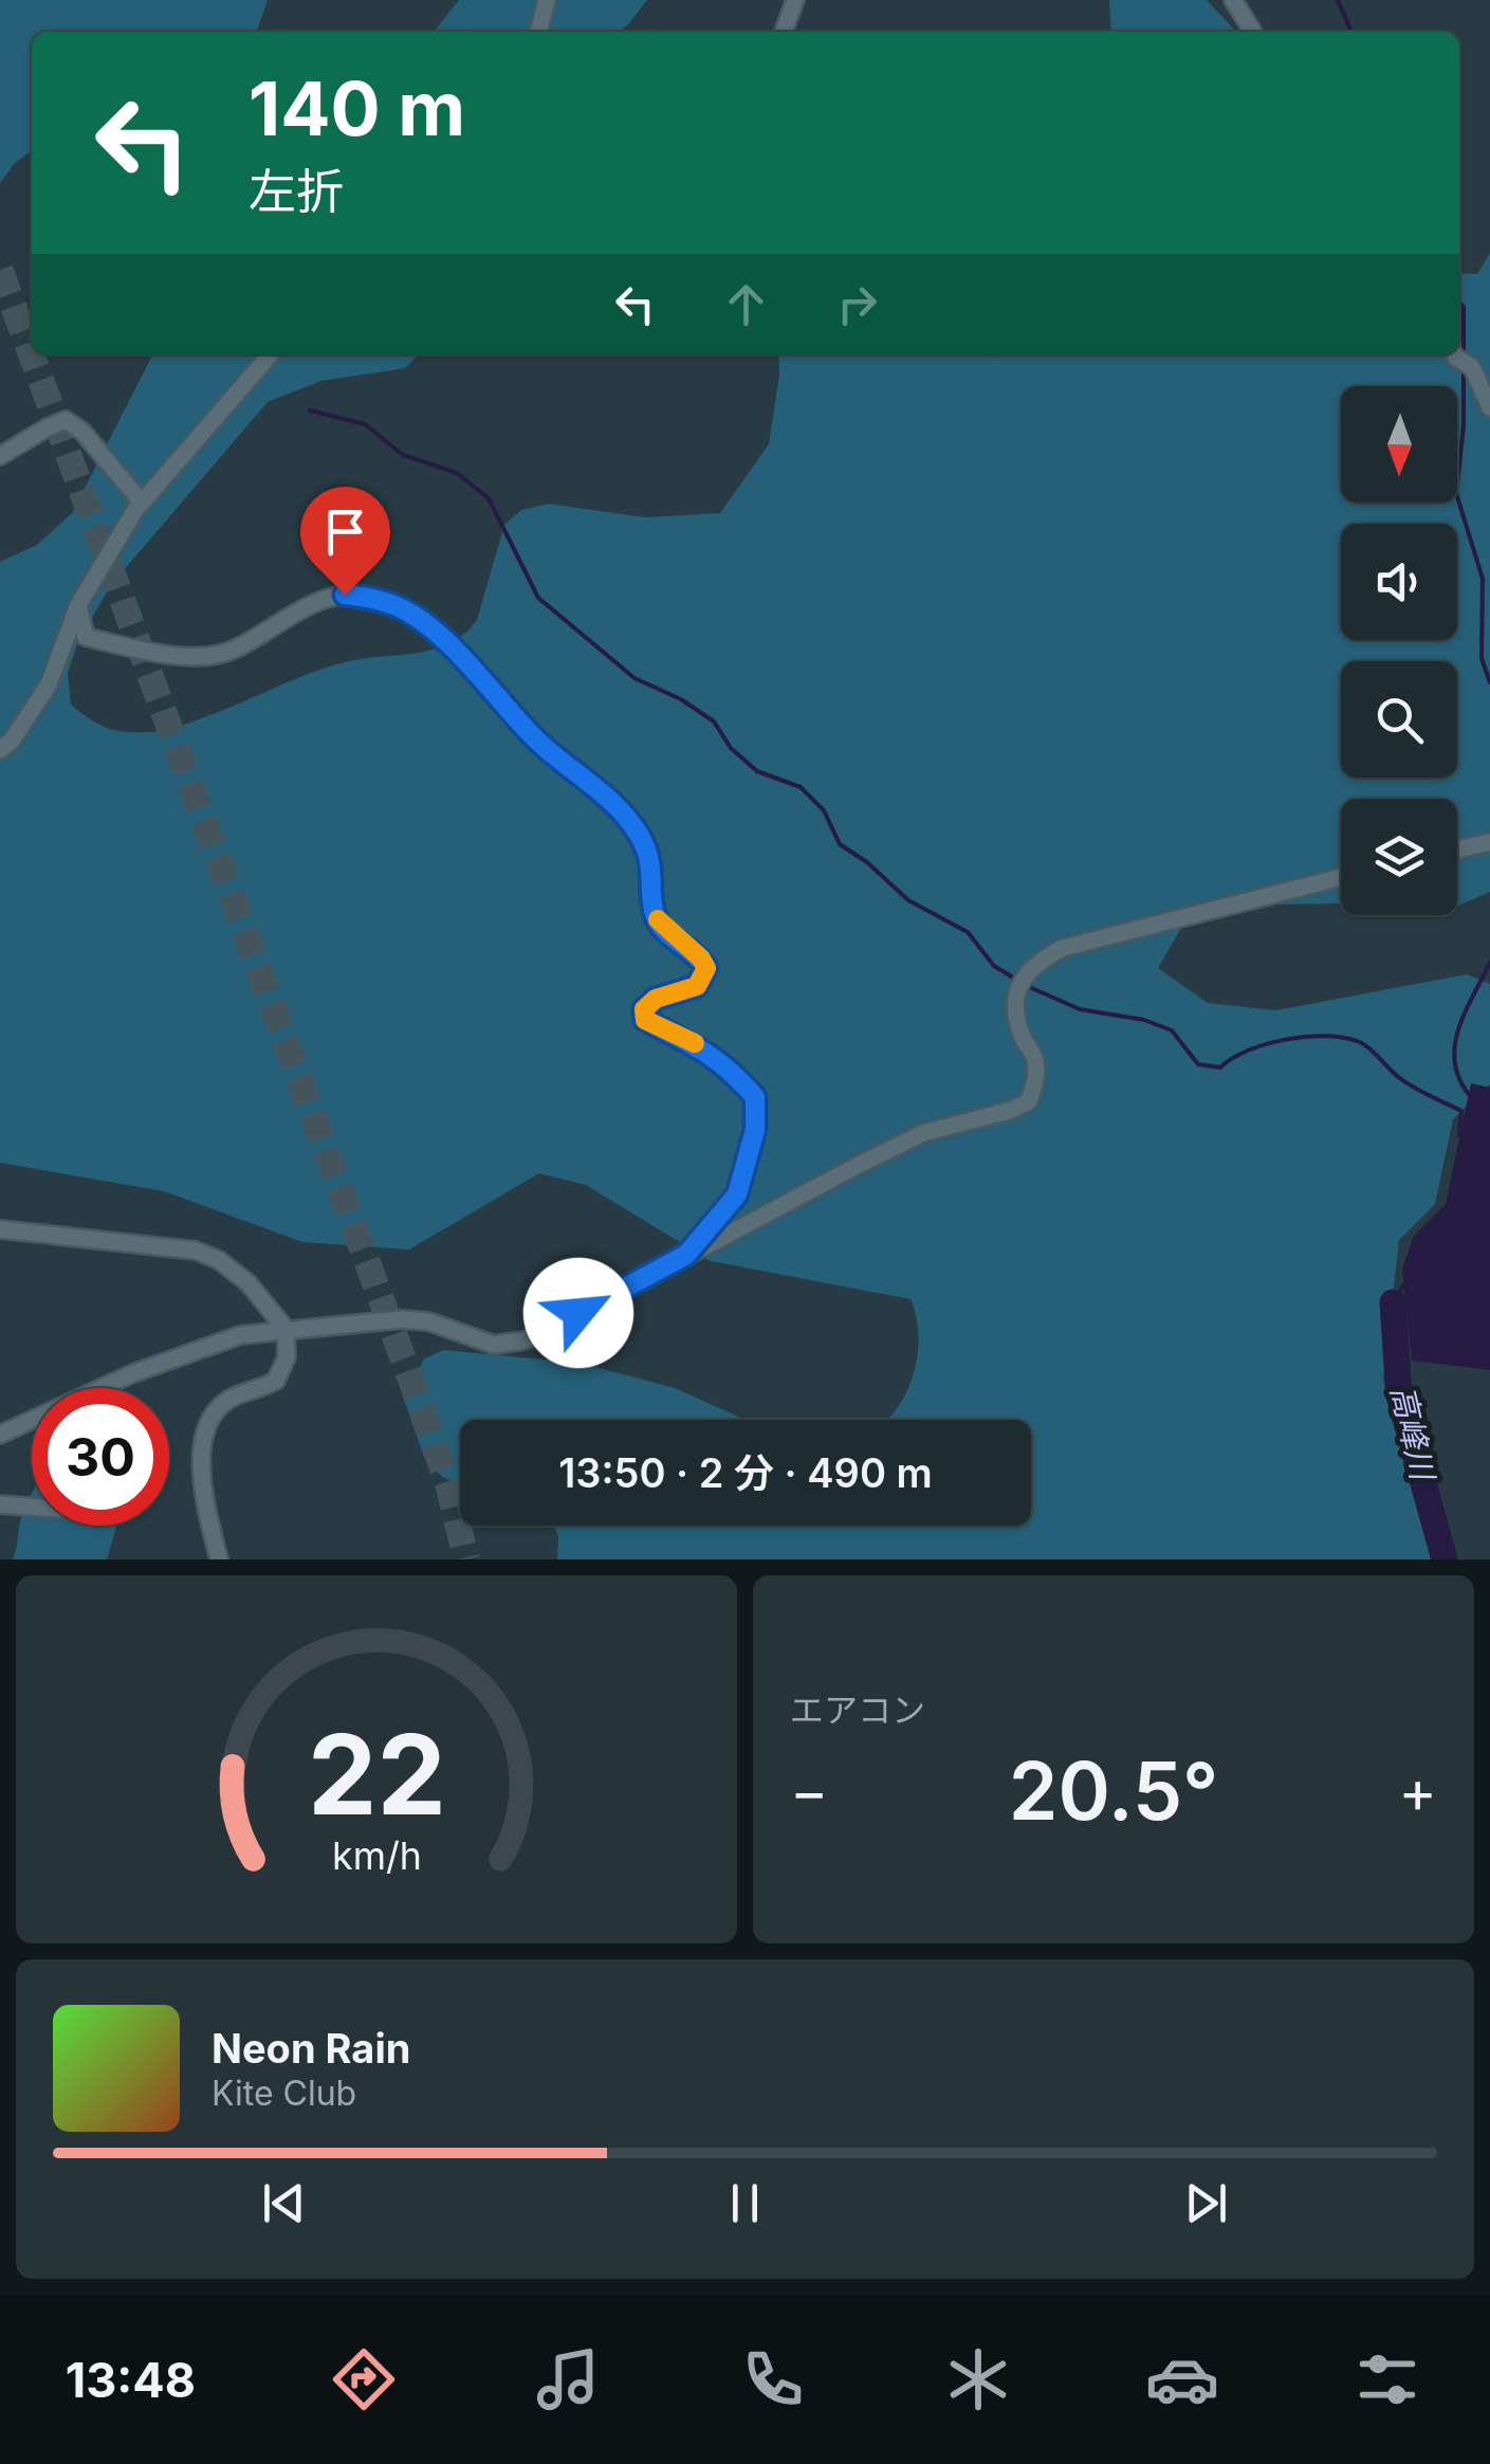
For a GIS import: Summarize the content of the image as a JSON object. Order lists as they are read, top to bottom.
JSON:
{
  "water": ["高峰川"],
  "north": "bottom",
  "page": {
    "turn": ["140 m", "左折"],
    "limit": "30",
    "trip": "13:50 · 2 分 · 490 m",
    "tile": "エアコン",
    "heat": ["−", "20.5°", "+"],
    "song": ["Neon Rain", "Kite Club"],
    "tabs": "13:48",
    "gauge": ["22", "km/h"]
  }
}
